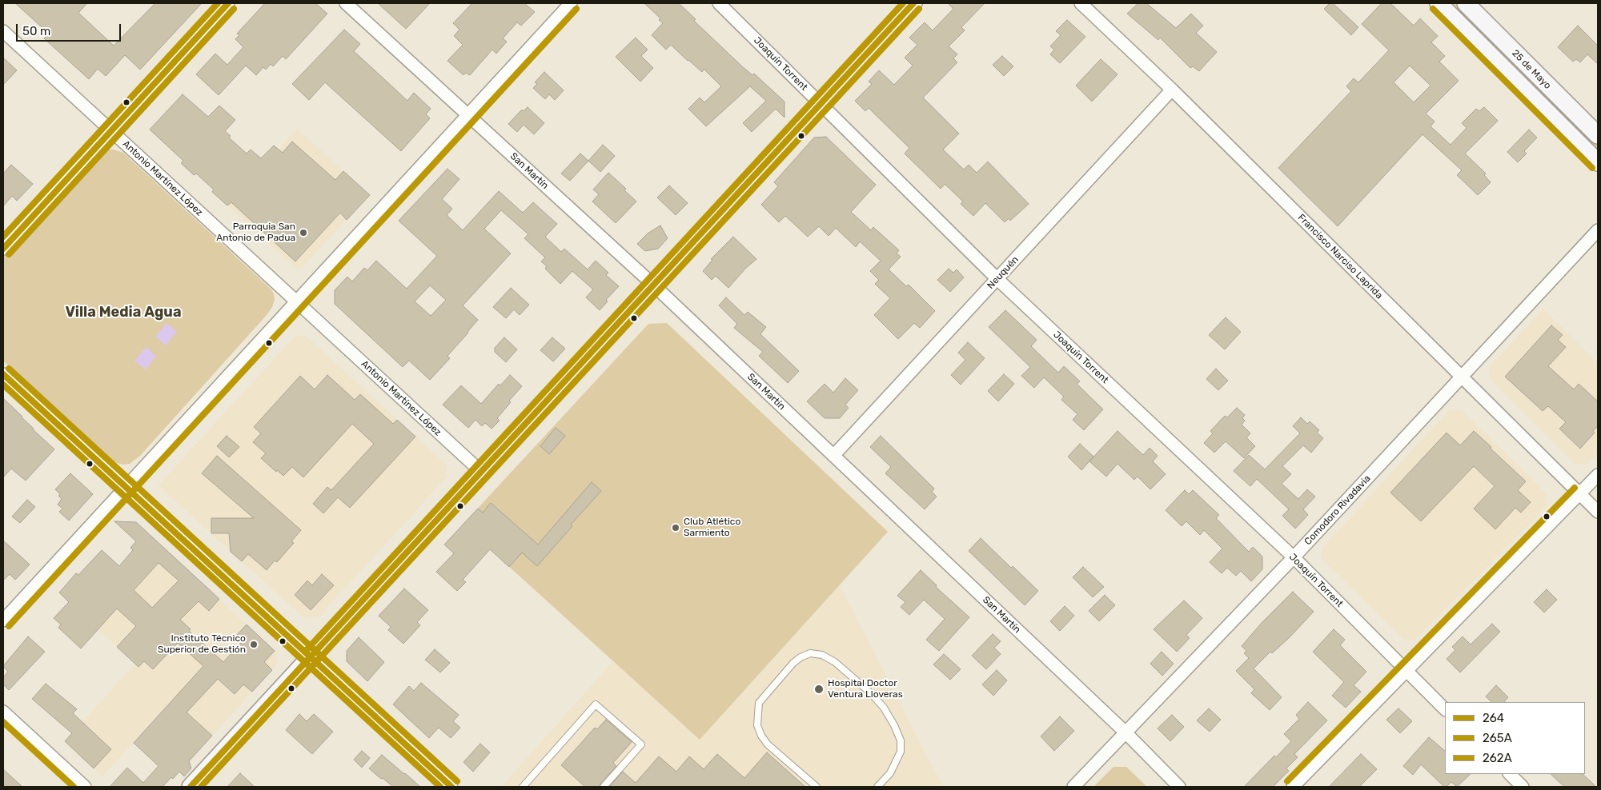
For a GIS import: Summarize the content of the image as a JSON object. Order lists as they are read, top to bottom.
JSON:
{
  "streets": {
    "main road": ["25 de Mayo"],
    "street": [
      "Joaquín Torrent",
      "San Martín",
      "Antonio Martínez López",
      "Francisco Narciso Laprida",
      "Neuquén",
      "Comodoro Rivadavia"
    ]
  },
  "crossings": [
    ["Joaquín Torrent", "Neuquén"],
    ["Joaquín Torrent", "Comodoro Rivadavia"],
    ["San Martín", "Neuquén"],
    ["San Martín", "Comodoro Rivadavia"],
    ["Francisco Narciso Laprida", "Neuquén"],
    ["Francisco Narciso Laprida", "Comodoro Rivadavia"]
  ],
  "districts": ["Villa Media Agua"],
  "places": [
    "Parroquia San Antonio de Padua",
    "Club Atlético Sarmiento",
    "Instituto Técnico Superior de Gestión",
    "Hospital Doctor Ventura Lloveras"
  ],
  "lines": ["transit line 264", "transit line 262A", "transit line 265A"],
  "legend": ["264", "265A", "262A"],
  "scale_bar": "50 m"
}
